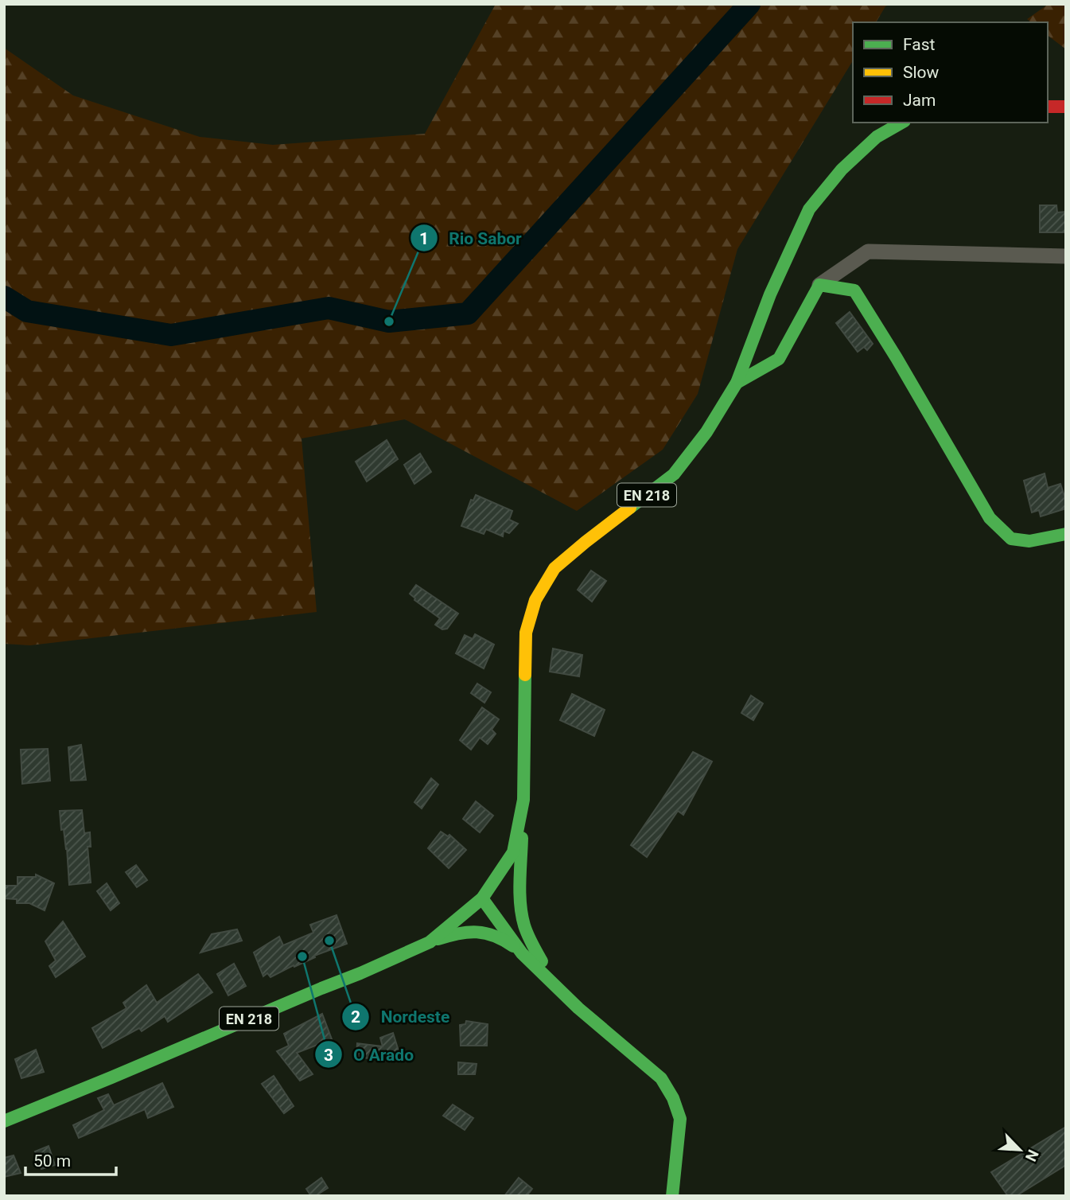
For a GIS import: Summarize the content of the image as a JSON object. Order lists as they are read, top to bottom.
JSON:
{
  "streets": {
    "main road": ["EN 218"]
  },
  "places": ["Rio Sabor", "Nordeste", "O Arado"],
  "legend": ["Fast", "Slow", "Jam"],
  "scale_bar": "50 m",
  "north": "bottom right"
}
